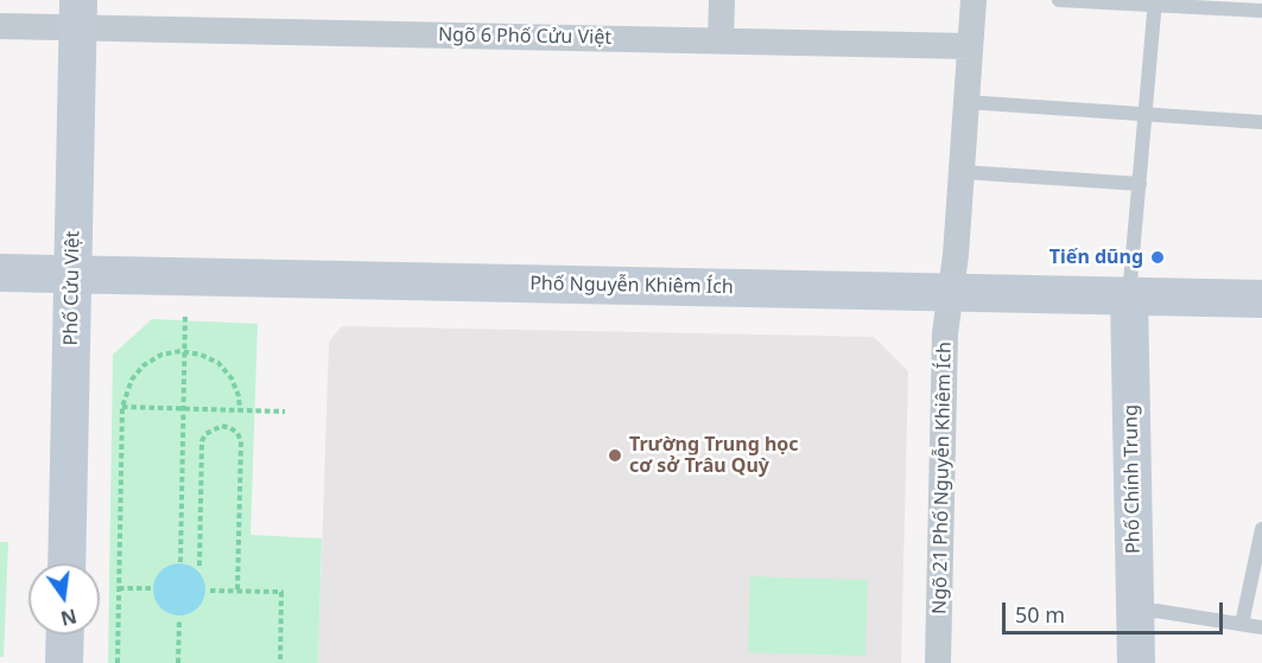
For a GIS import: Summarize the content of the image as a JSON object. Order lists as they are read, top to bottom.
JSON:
{
  "streets": {
    "street": [
      "Ngõ 6 Phố Cửu Việt",
      "Phố Nguyễn Khiêm Ích",
      "Phố Cửu Việt",
      "Ngõ 21 Phố Nguyễn Khiêm Ích",
      "Phố Chính Trung"
    ]
  },
  "crossings": [
    ["Ngõ 6 Phố Cửu Việt", "Phố Cửu Việt"],
    ["Ngõ 6 Phố Cửu Việt", "Ngõ 21 Phố Nguyễn Khiêm Ích"],
    ["Phố Nguyễn Khiêm Ích", "Phố Cửu Việt"],
    ["Phố Nguyễn Khiêm Ích", "Ngõ 21 Phố Nguyễn Khiêm Ích"],
    ["Phố Nguyễn Khiêm Ích", "Phố Chính Trung"]
  ],
  "places": ["Tiến dũng", "Trường Trung học cơ sở Trâu Quỳ"],
  "scale_bar": "50 m",
  "north": "bottom"
}
